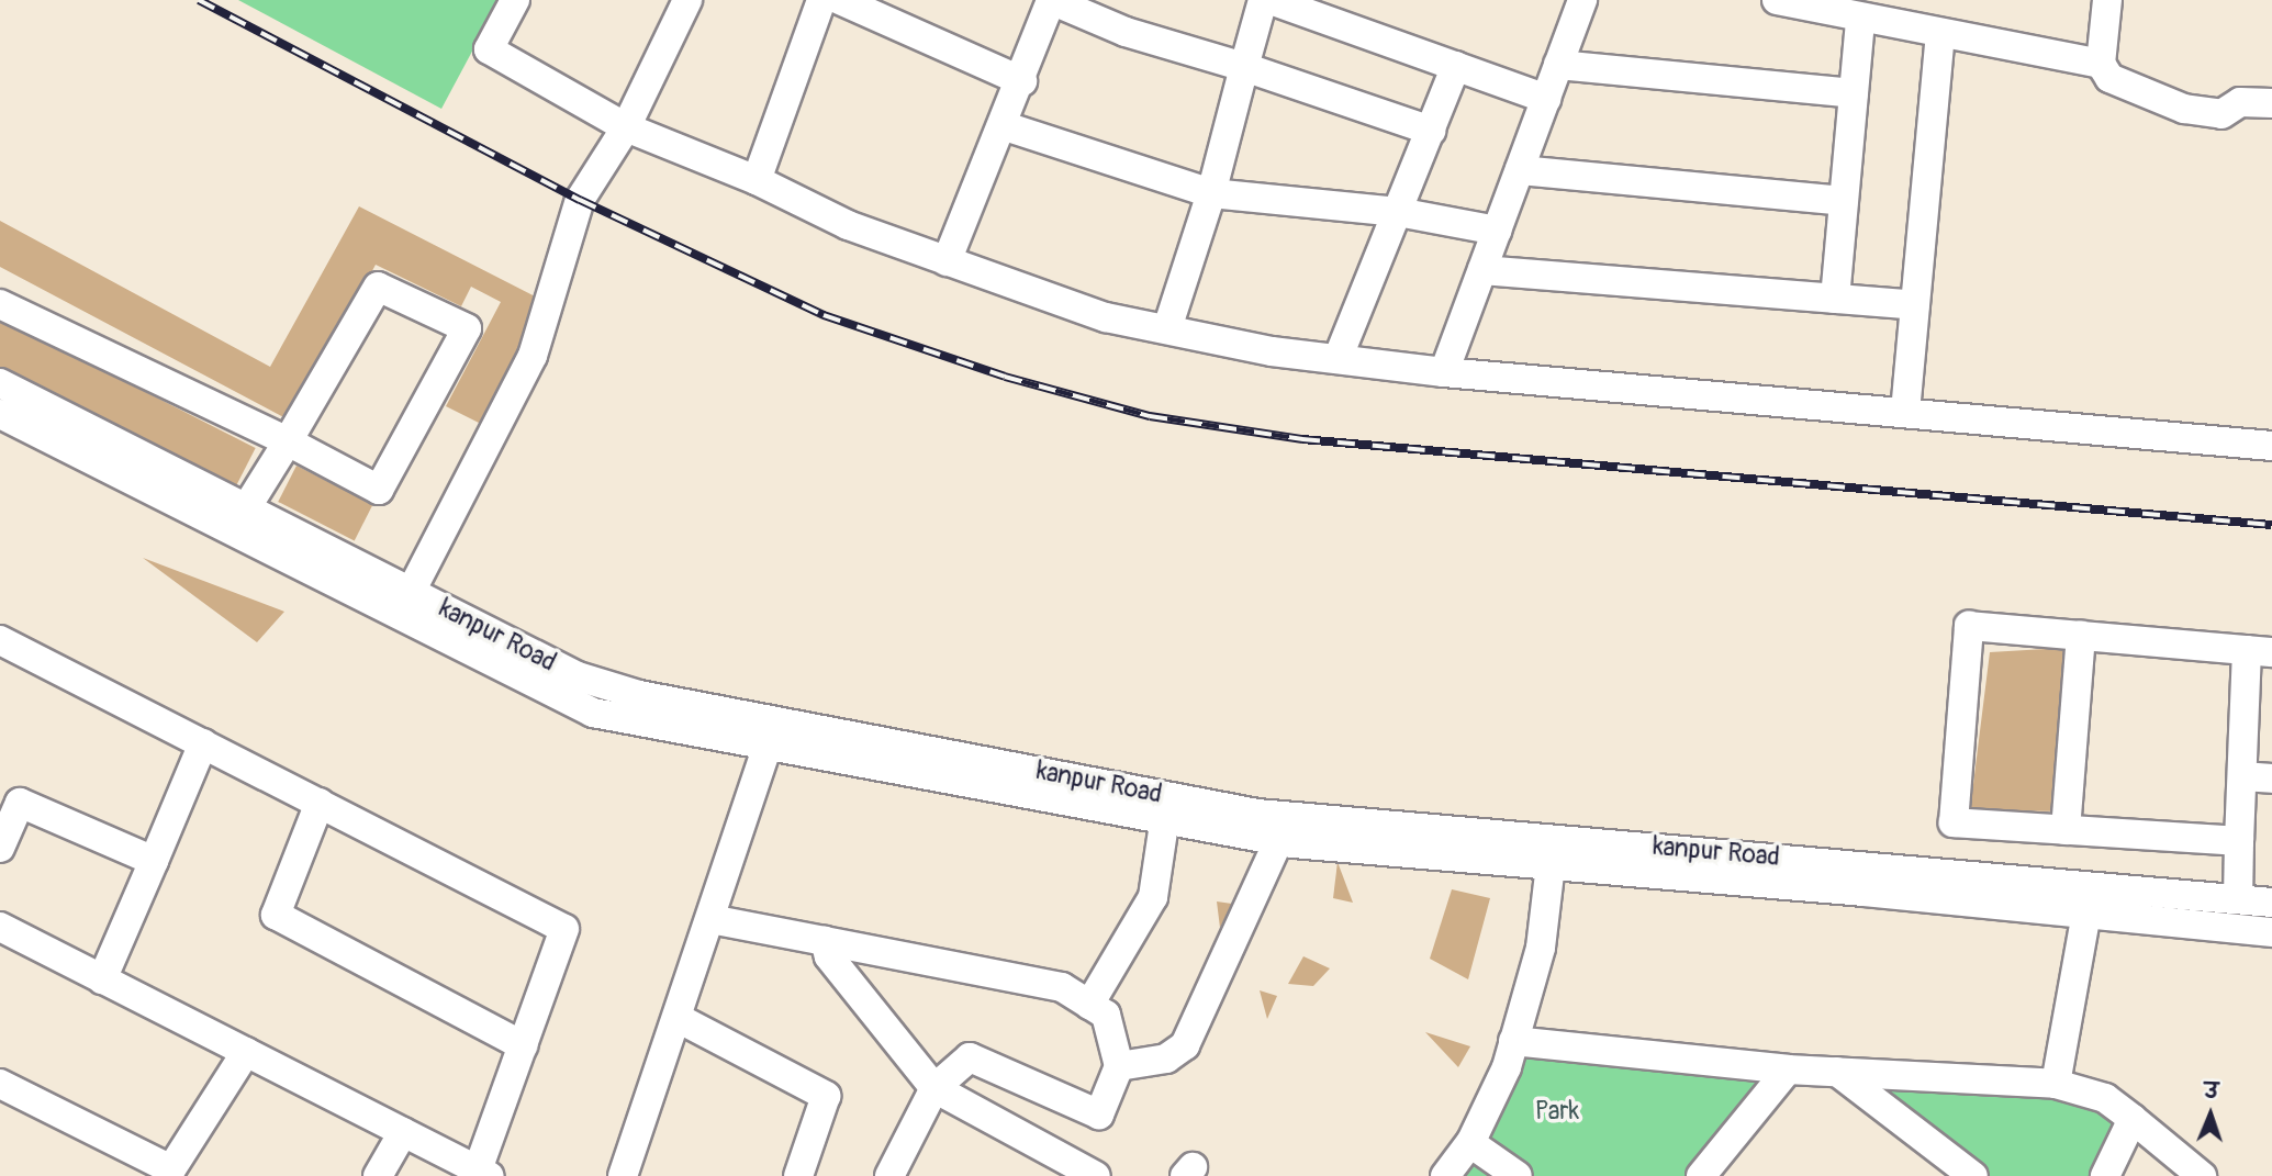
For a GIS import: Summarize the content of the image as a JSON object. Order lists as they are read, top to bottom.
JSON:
{
  "streets": {
    "street": ["kanpur Road"]
  },
  "parks": ["Park"],
  "north": "top"
}
